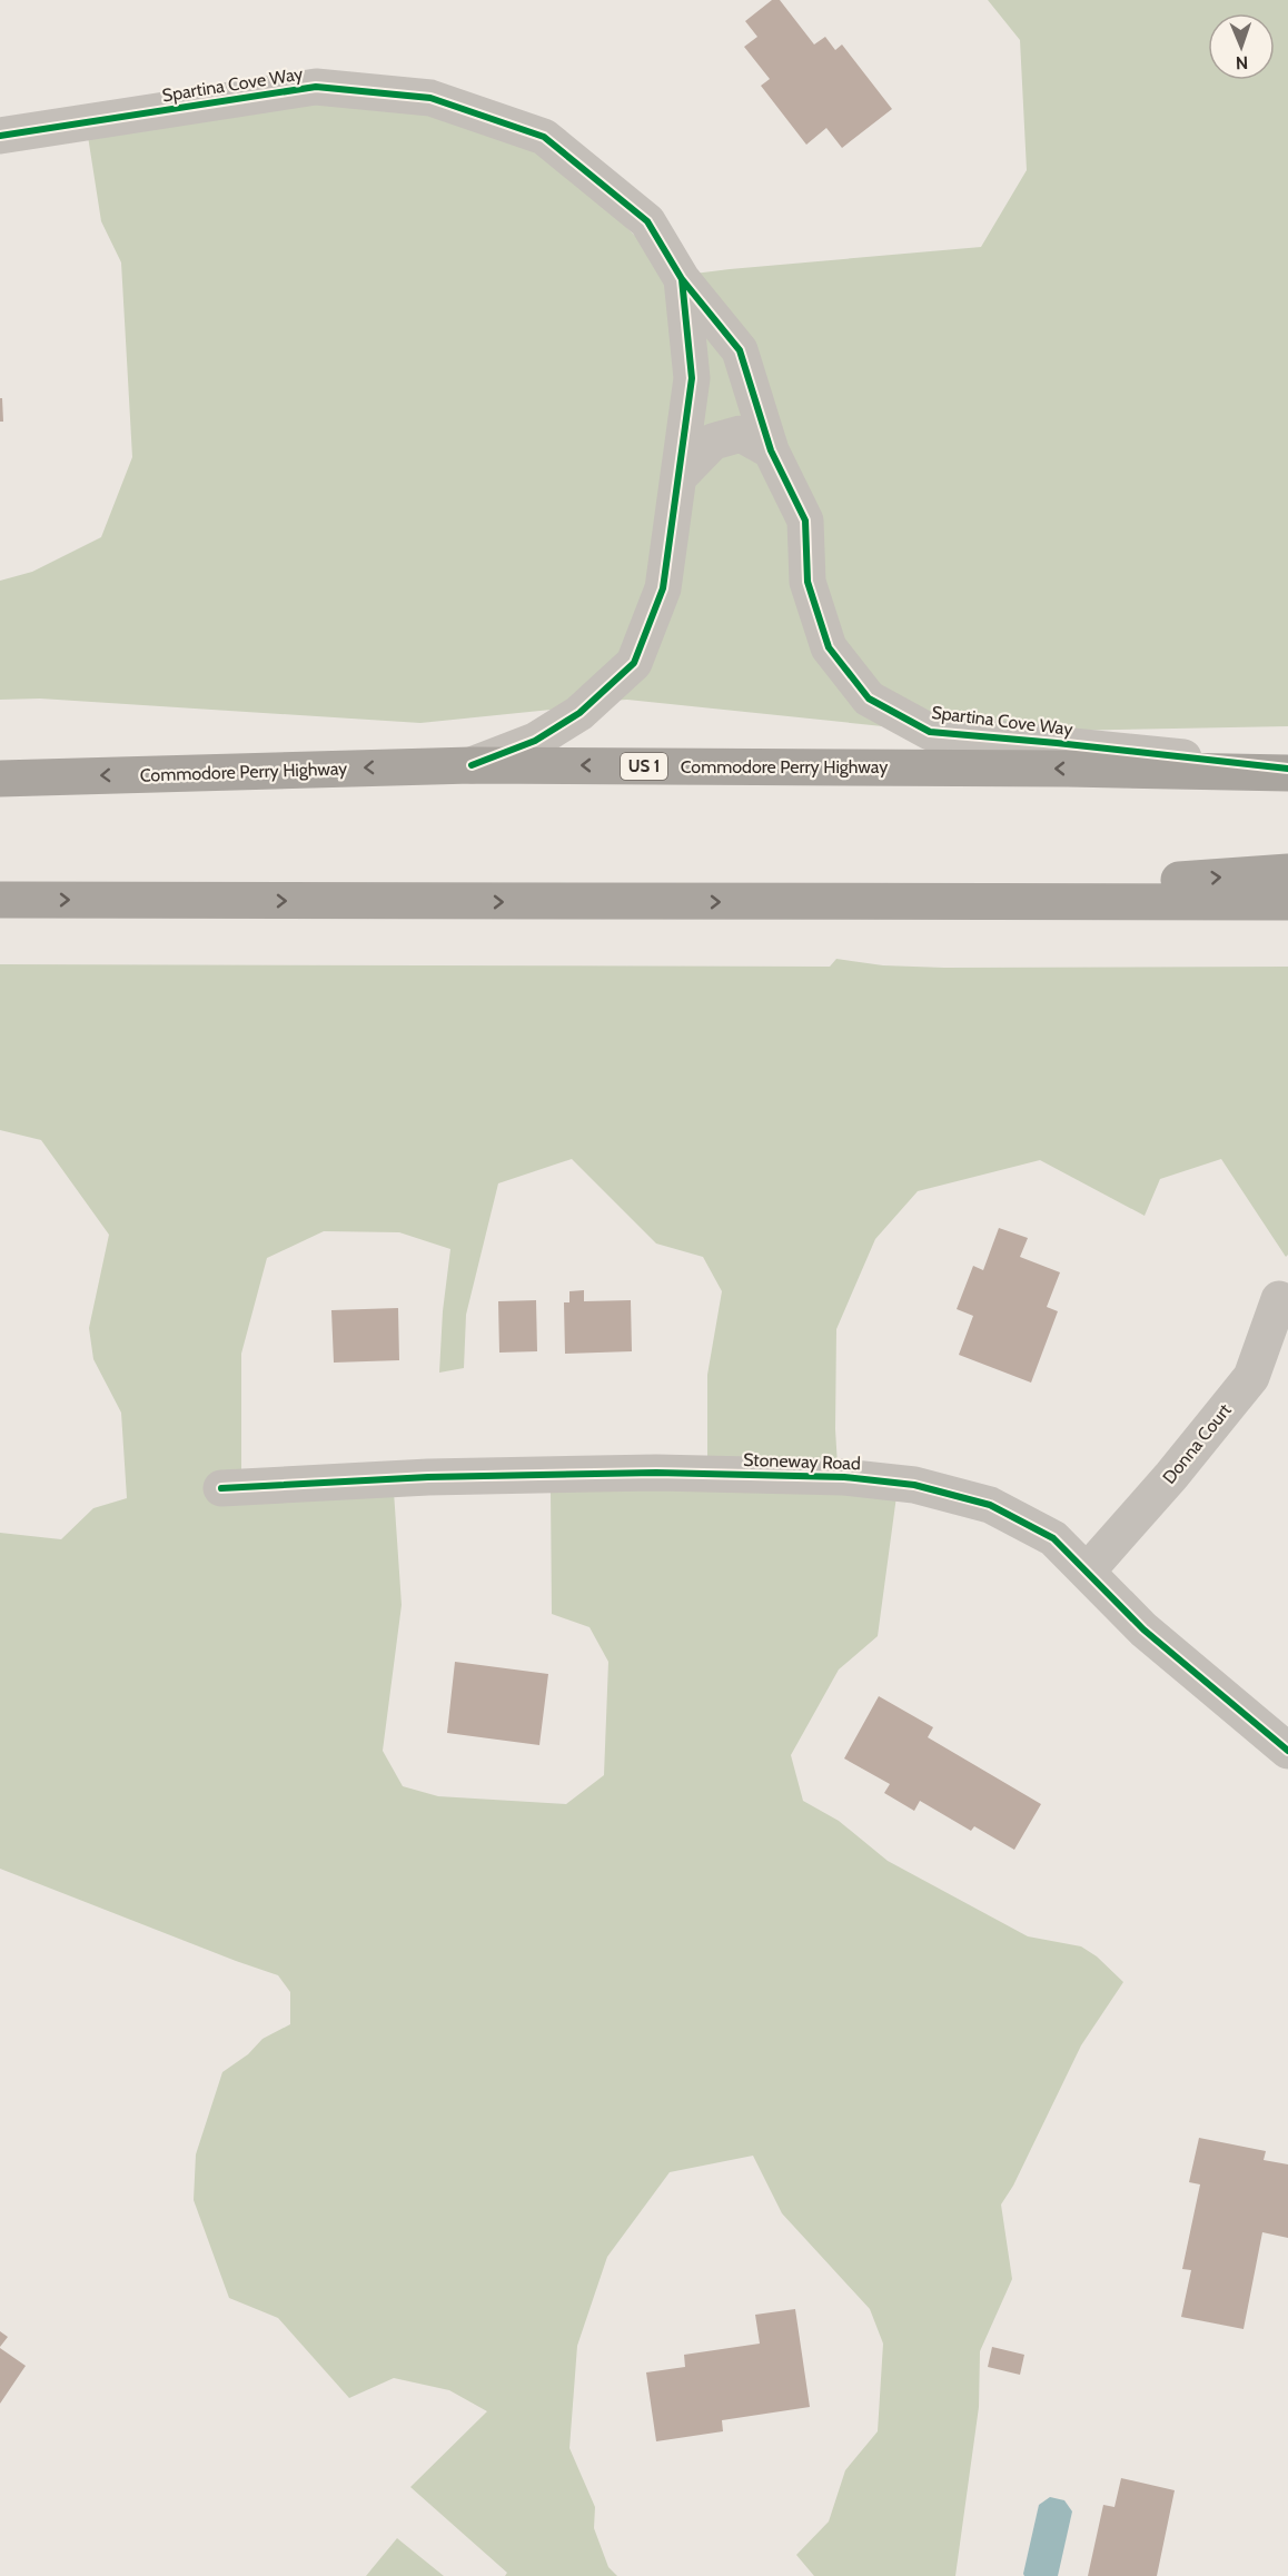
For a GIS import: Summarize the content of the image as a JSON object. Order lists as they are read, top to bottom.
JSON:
{
  "streets": {
    "highway": ["US 1", "Commodore Perry Highway"],
    "street": ["Spartina Cove Way", "Donna Court", "Stoneway Road"]
  },
  "crossings": [
    ["Spartina Cove Way", "Commodore Perry Highway"],
    ["Donna Court", "Stoneway Road"]
  ],
  "north": "bottom"
}
